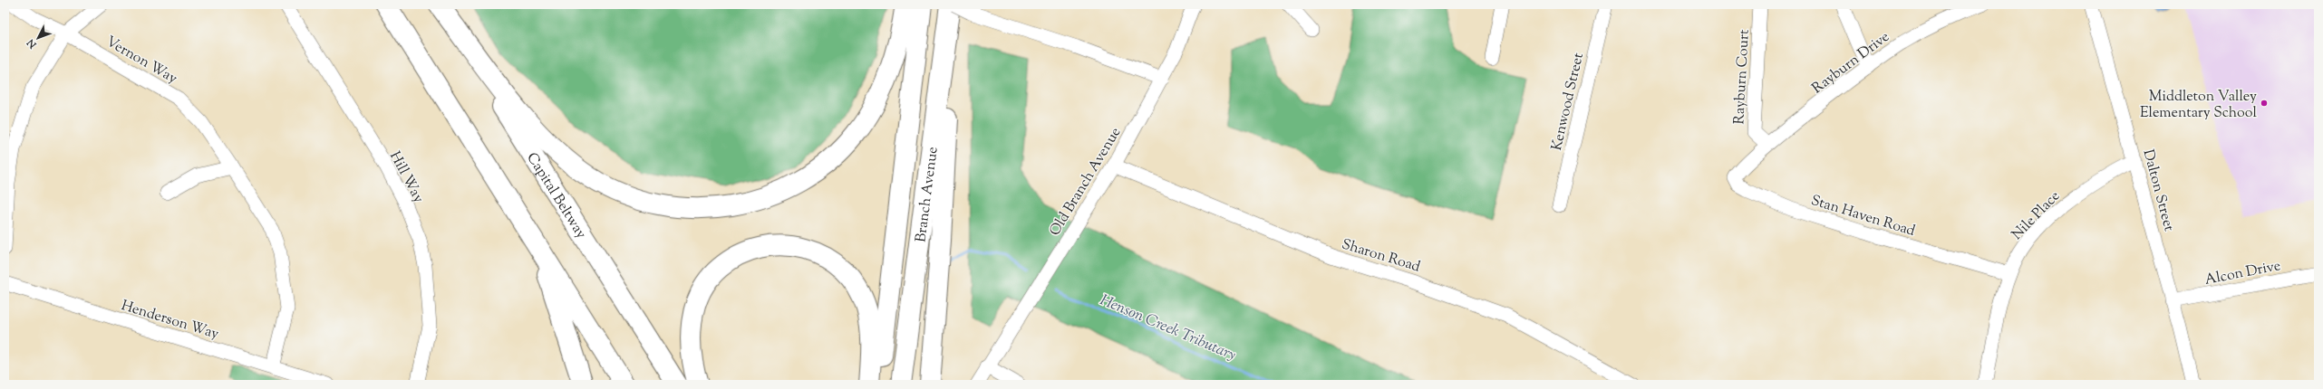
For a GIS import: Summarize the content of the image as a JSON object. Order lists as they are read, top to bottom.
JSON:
{
  "streets": {
    "highway": ["Capital Beltway", "Branch Avenue"],
    "street": [
      "Vernon Way",
      "Rayburn Drive",
      "Rayburn Court",
      "Kenwood Street",
      "Hill Way",
      "Old Branch Avenue",
      "Dalton Street",
      "Stan Haven Road",
      "Nile Place",
      "Sharon Road",
      "Alcon Drive",
      "Henderson Way"
    ]
  },
  "crossings": [
    ["Vernon Way", "Henderson Way"],
    ["Rayburn Drive", "Rayburn Court"],
    ["Rayburn Drive", "Stan Haven Road"],
    ["Old Branch Avenue", "Sharon Road"],
    ["Dalton Street", "Nile Place"],
    ["Dalton Street", "Alcon Drive"],
    ["Stan Haven Road", "Nile Place"]
  ],
  "water": ["Henson Creek Tributary"],
  "places": ["Middleton Valley Elementary School"],
  "north": "bottom left"
}
